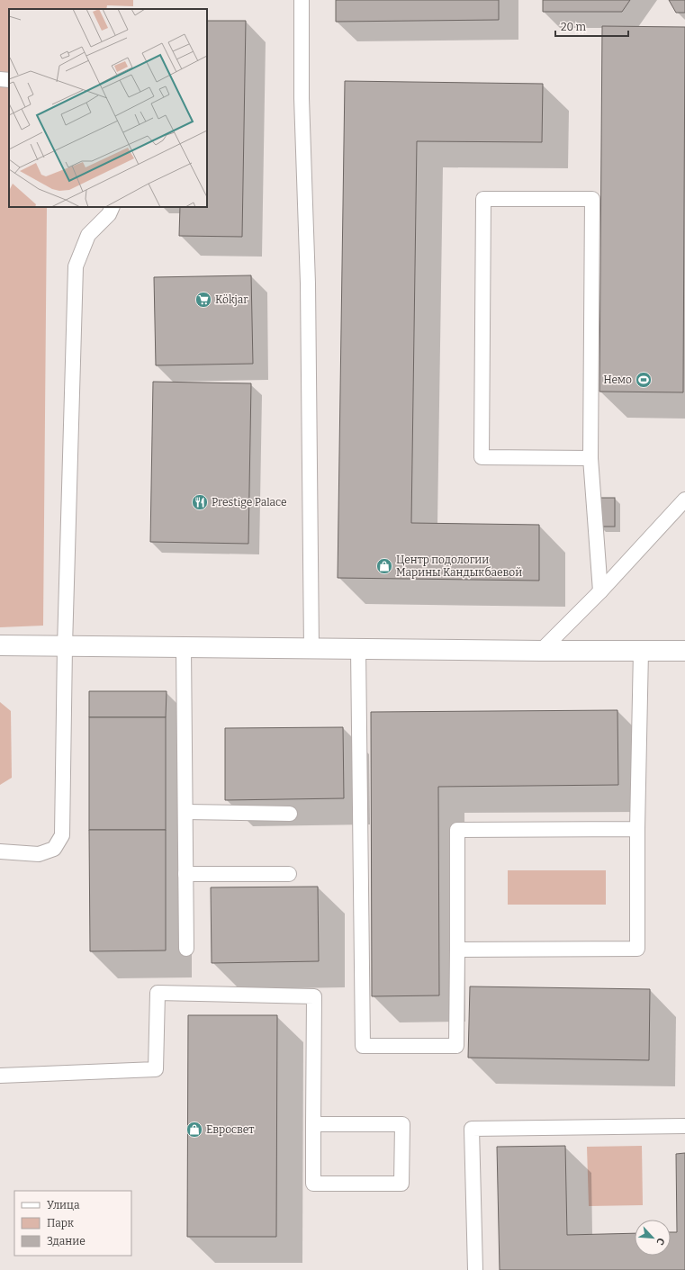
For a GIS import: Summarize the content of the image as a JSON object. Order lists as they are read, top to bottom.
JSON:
{
  "places": {
    "supermarket": ["Kökjar"],
    "sports": ["Немо"],
    "restaurant": ["Prestige Palace"],
    "shop": ["Центр подологии Марины Кандыкбаевой", "Евросвет"]
  },
  "legend": ["Улица", "Парк", "Здание"],
  "scale_bar": "20 m",
  "north": "bottom right"
}
